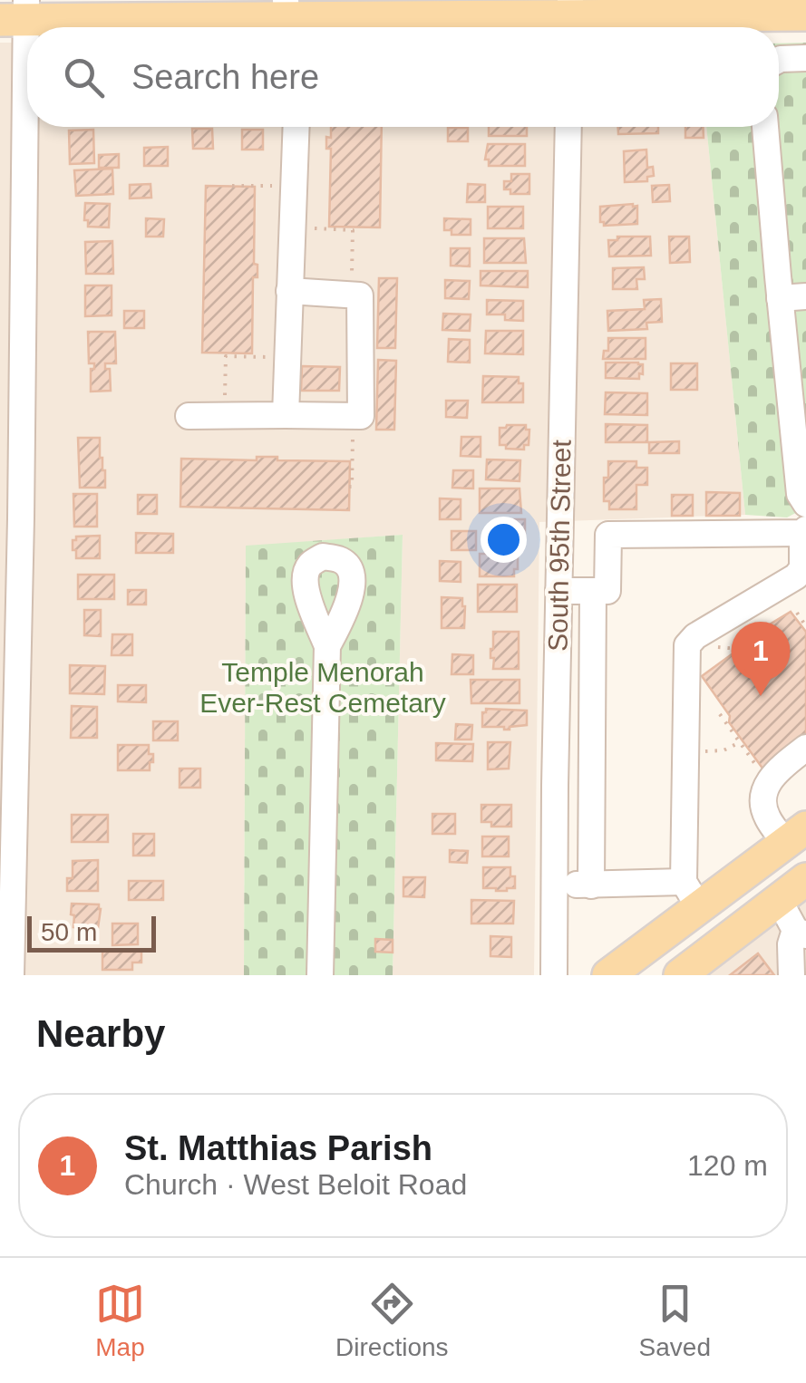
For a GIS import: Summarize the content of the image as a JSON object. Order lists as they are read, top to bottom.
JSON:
{
  "streets": {
    "street": ["South 95th Street"]
  },
  "parks": ["Temple Menorah Ever-Rest Cemetary"],
  "scale_bar": "50 m",
  "page": {
    "search": "Search here",
    "pins": "1",
    "scale": "50 m",
    "heading": "Nearby",
    "list": [
      {
        "mark": "1",
        "name": "St. Matthias Parish",
        "note": "Church · West Beloit Road",
        "value": "120 m"
      }
    ],
    "nav": ["Map", "Directions", "Saved"]
  }
}
